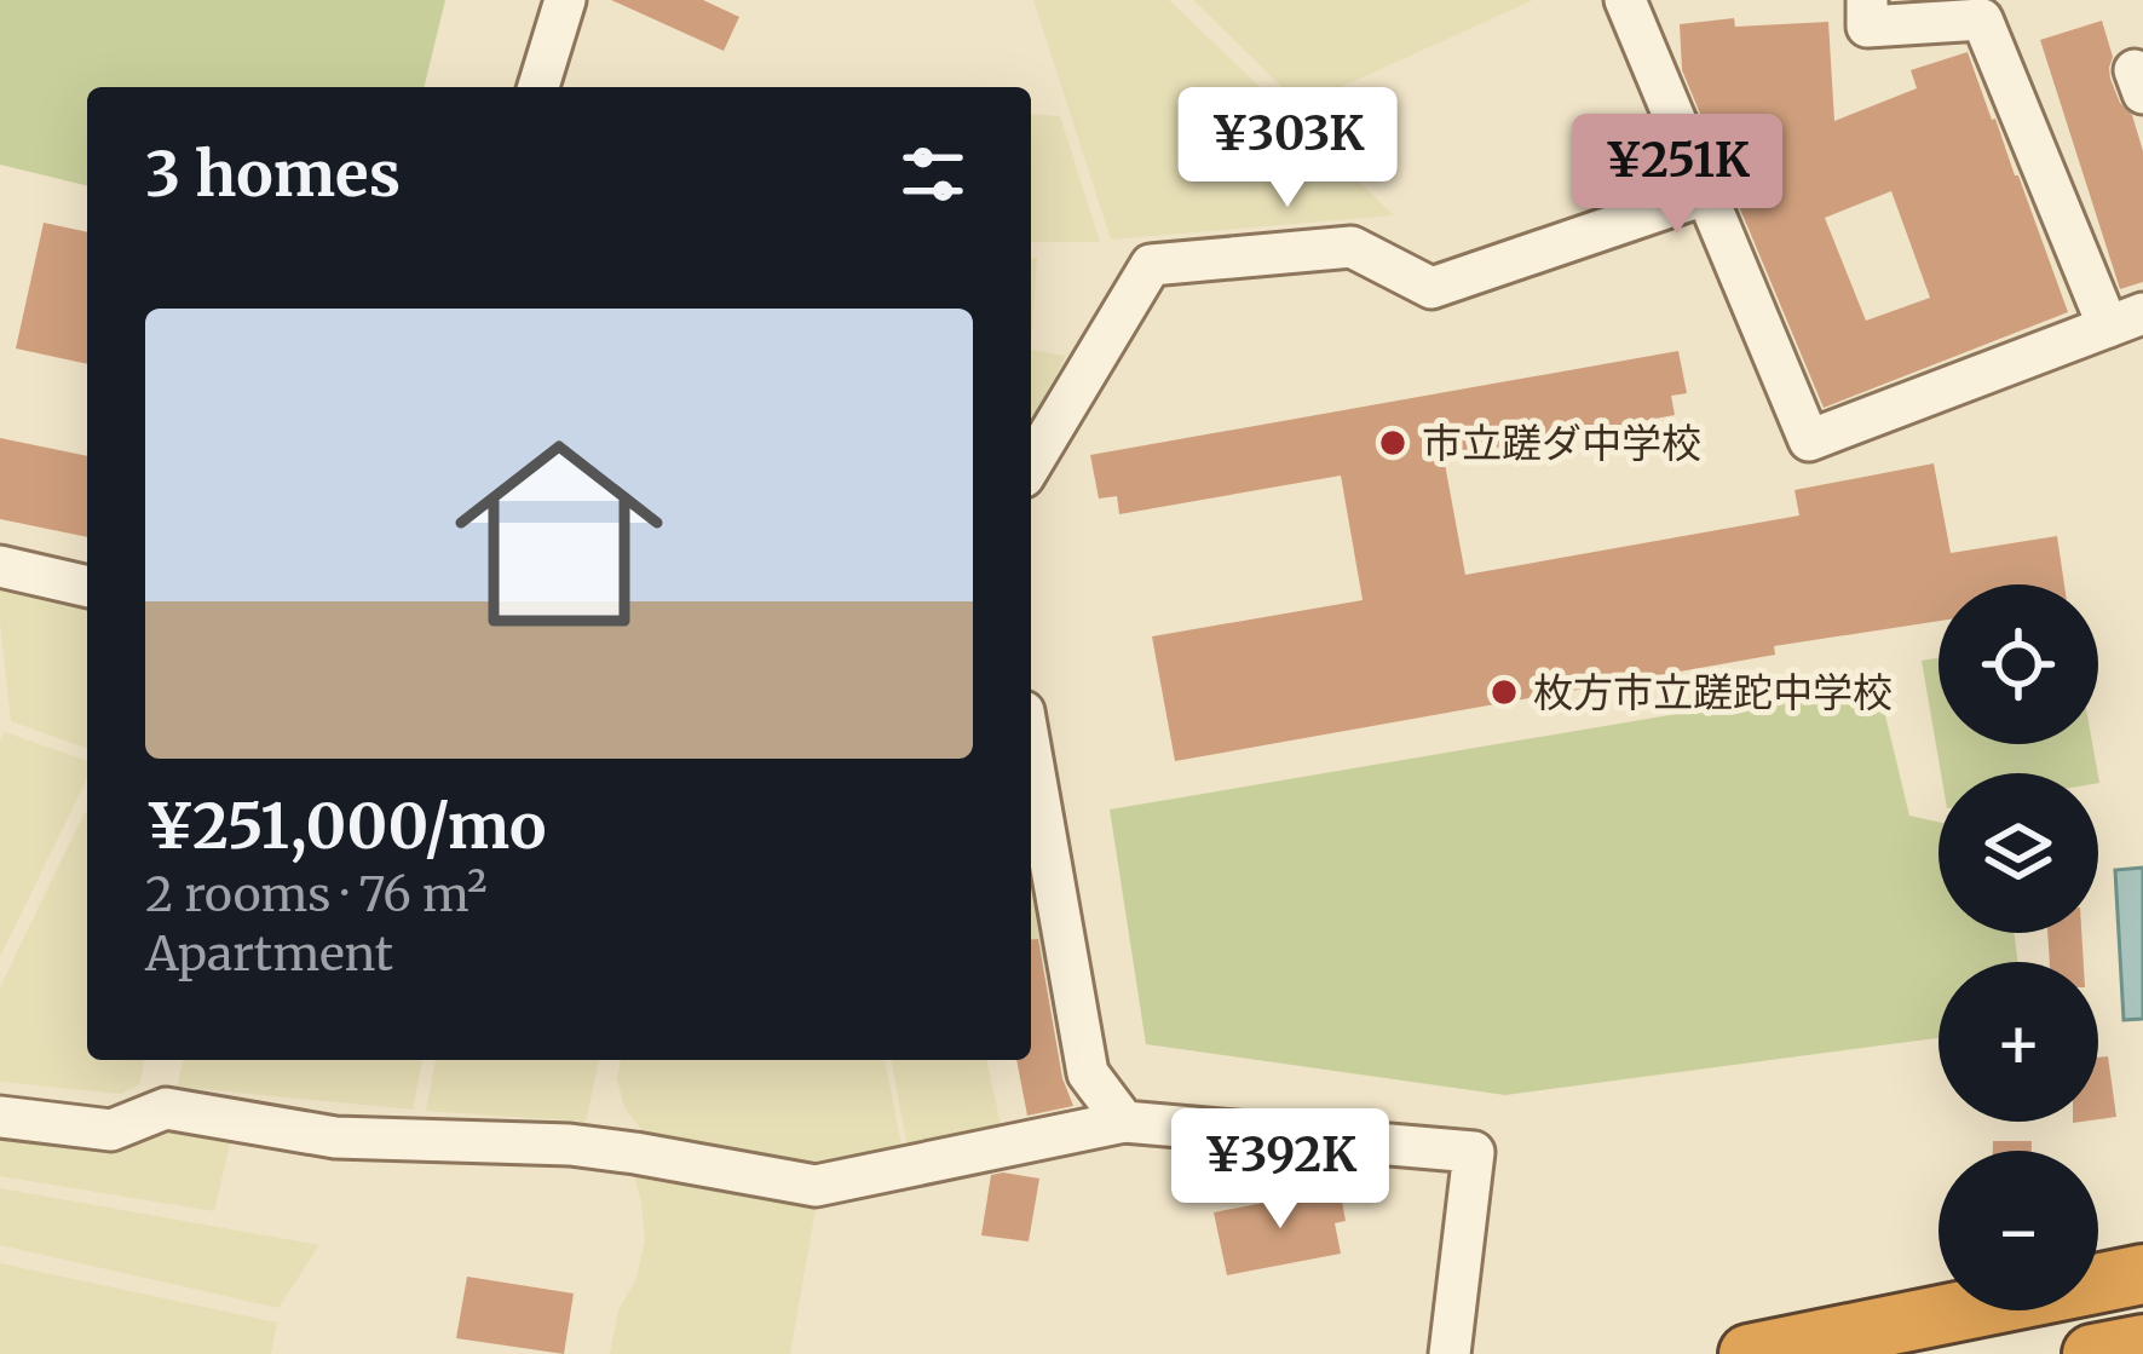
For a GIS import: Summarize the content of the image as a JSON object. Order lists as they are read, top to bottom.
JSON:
{
  "places": ["市立蹉ダ中学校", "枚方市立蹉跎中学校"],
  "page": {
    "price": ["¥303K", "¥251K", "¥392K"],
    "heading": "3 homes",
    "list": [
      {
        "name": "¥251,000/mo",
        "note": "2 rooms · 76 m² · Apartment"
      }
    ],
    "map_buttons": ["+", "−"]
  }
}
